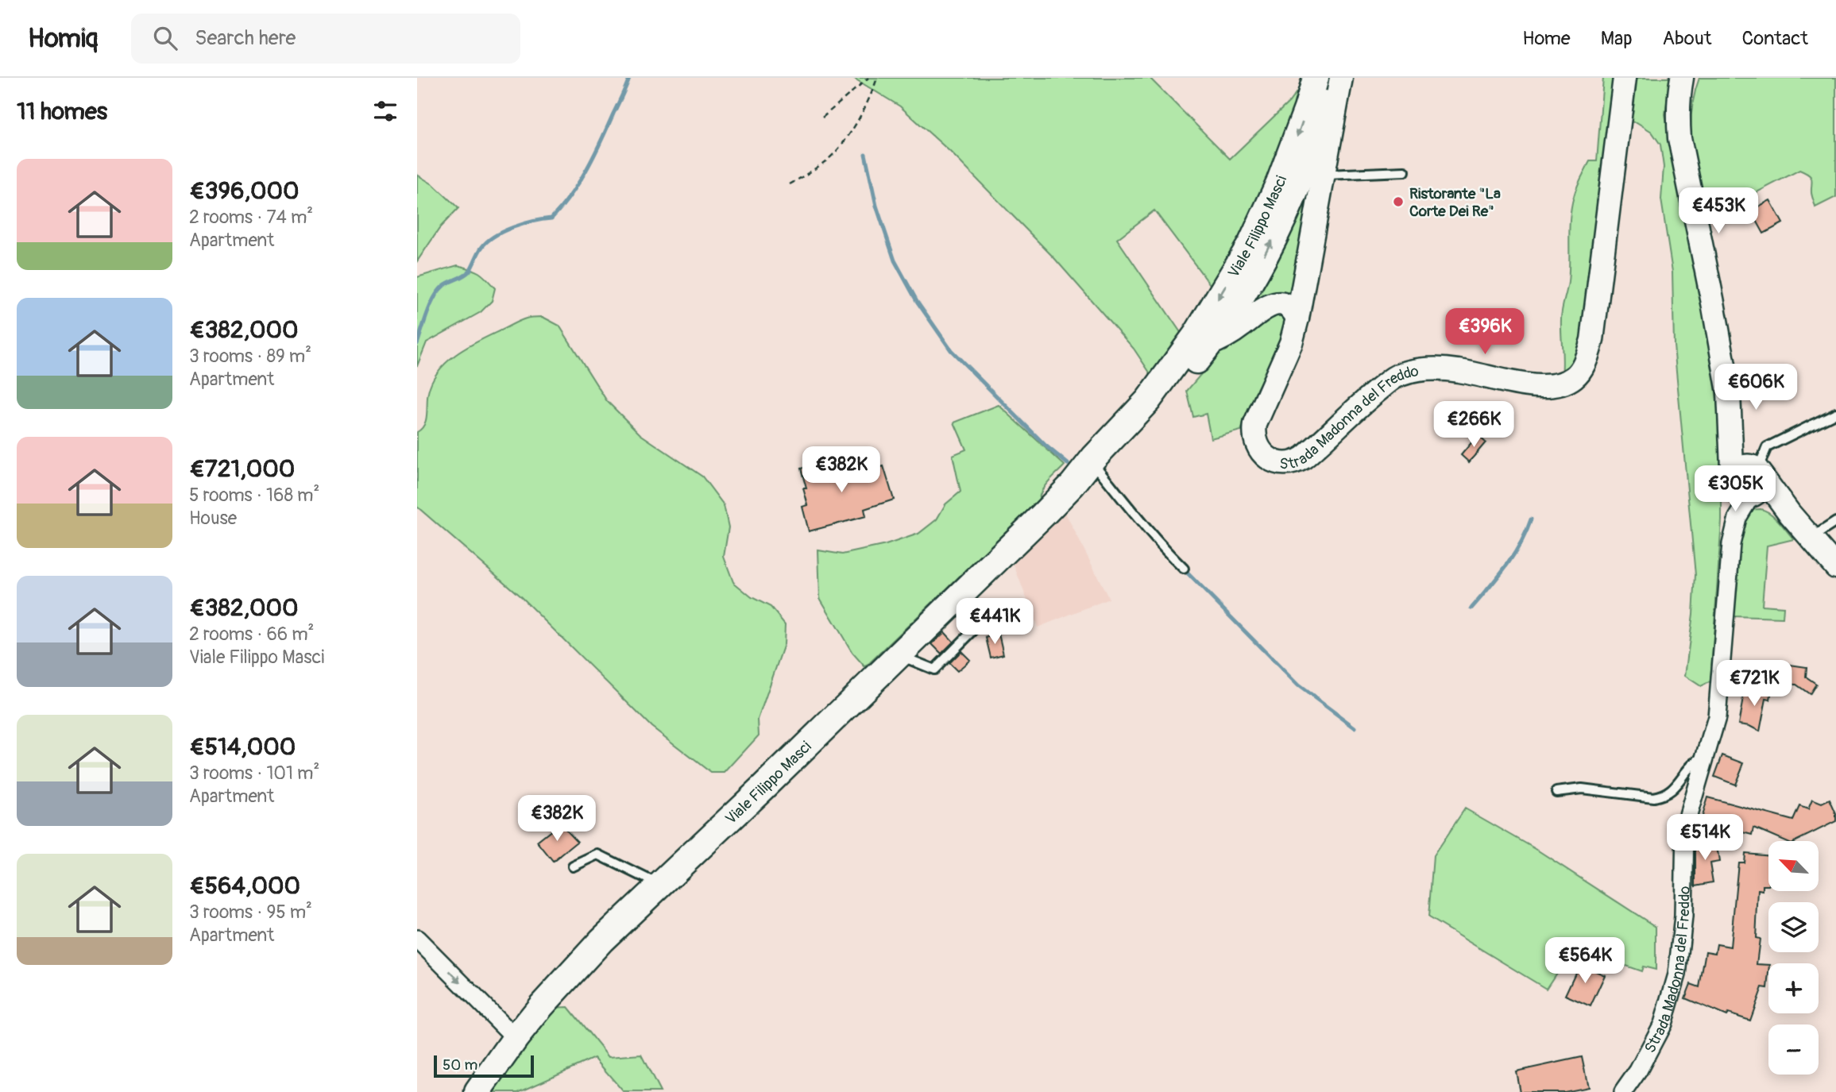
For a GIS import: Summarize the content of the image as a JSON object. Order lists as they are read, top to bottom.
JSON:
{
  "streets": {
    "main road": ["Viale Filippo Masci", "Strada Madonna del Freddo"]
  },
  "crossings": [
    ["Viale Filippo Masci", "Strada Madonna del Freddo"]
  ],
  "places": ["Ristorante \"La Corte Dei Re\""],
  "scale_bar": "50 m",
  "north": "top left",
  "page": {
    "header": "Homiq",
    "search": "Search here",
    "nav": [
      "Home",
      "Map",
      "About",
      "Contact"
    ],
    "heading": "11 homes",
    "list": [
      {
        "name": "€396,000",
        "note": "2 rooms · 74 m² · Apartment"
      },
      {
        "name": "€382,000",
        "note": "3 rooms · 89 m² · Apartment"
      },
      {
        "name": "€721,000",
        "note": "5 rooms · 168 m² · House"
      },
      {
        "name": "€382,000",
        "note": "2 rooms · 66 m² · Viale Filippo Masci"
      },
      {
        "name": "€514,000",
        "note": "3 rooms · 101 m² · Apartment"
      },
      {
        "name": "€564,000",
        "note": "3 rooms · 95 m² · Apartment"
      }
    ],
    "price": [
      "€453K",
      "€396K",
      "€606K",
      "€266K",
      "€382K",
      "€305K",
      "€441K",
      "€721K",
      "€382K",
      "€514K",
      "€564K"
    ],
    "map_buttons": ["+", "−"],
    "scale": "50 m"
  }
}
